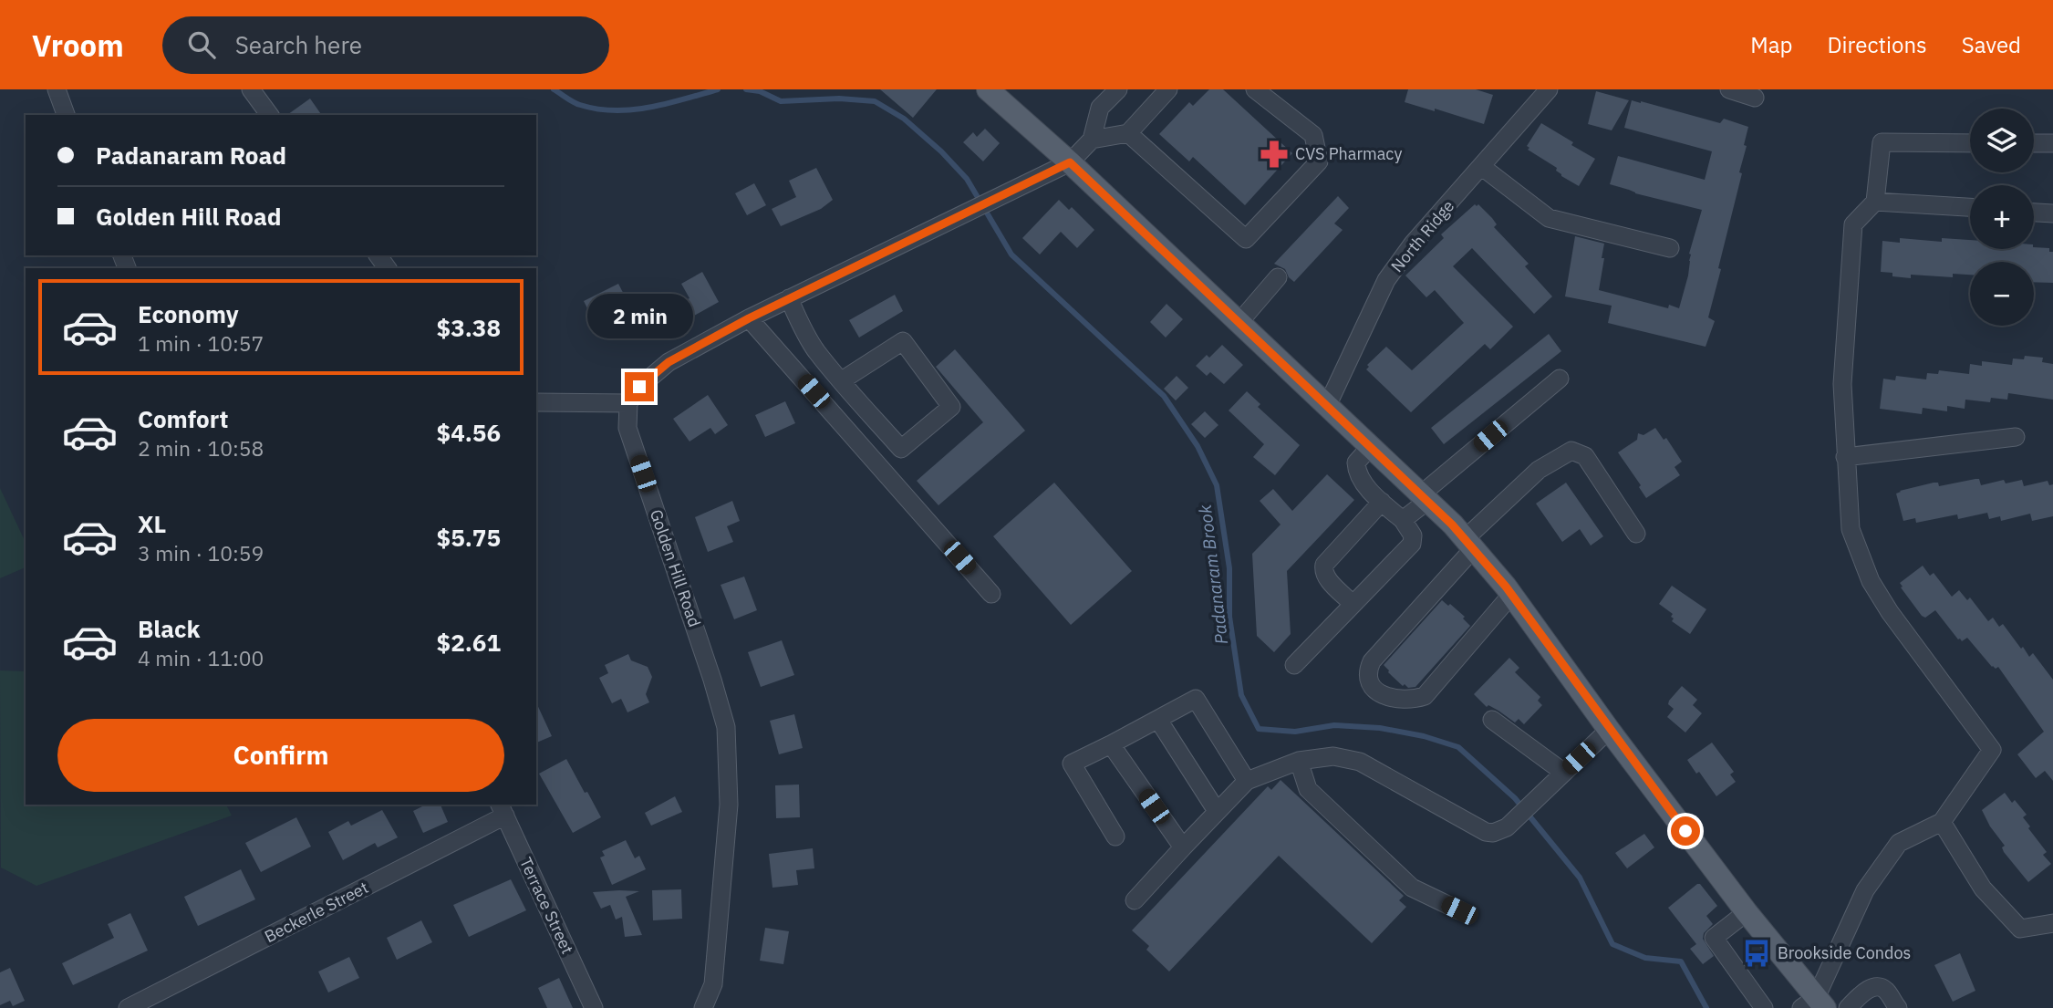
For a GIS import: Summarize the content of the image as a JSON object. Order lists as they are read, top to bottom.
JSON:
{
  "streets": {
    "street": [
      "North Ridge",
      "Golden Hill Road",
      "Terrace Street",
      "Beckerle Street"
    ]
  },
  "crossings": [
    ["Terrace Street", "Beckerle Street"]
  ],
  "water": ["Padanaram Brook"],
  "places": {
    "pharmacy": ["CVS Pharmacy"],
    "bus stop": ["Brookside Condos"]
  },
  "page": {
    "header": "Vroom",
    "search": "Search here",
    "nav": ["Map", "Directions", "Saved"],
    "map_buttons": ["+", "−"],
    "banner": ["Padanaram Road", "Golden Hill Road"],
    "list": [
      {
        "name": "Economy",
        "note": "1 min · 10:57",
        "value": "$3.38"
      },
      {
        "name": "Comfort",
        "note": "2 min · 10:58",
        "value": "$4.56"
      },
      {
        "name": "XL",
        "note": "3 min · 10:59",
        "value": "$5.75"
      },
      {
        "name": "Black",
        "note": "4 min · 11:00",
        "value": "$2.61"
      }
    ],
    "bubble": "2 min",
    "buttons": "Confirm"
  }
}
